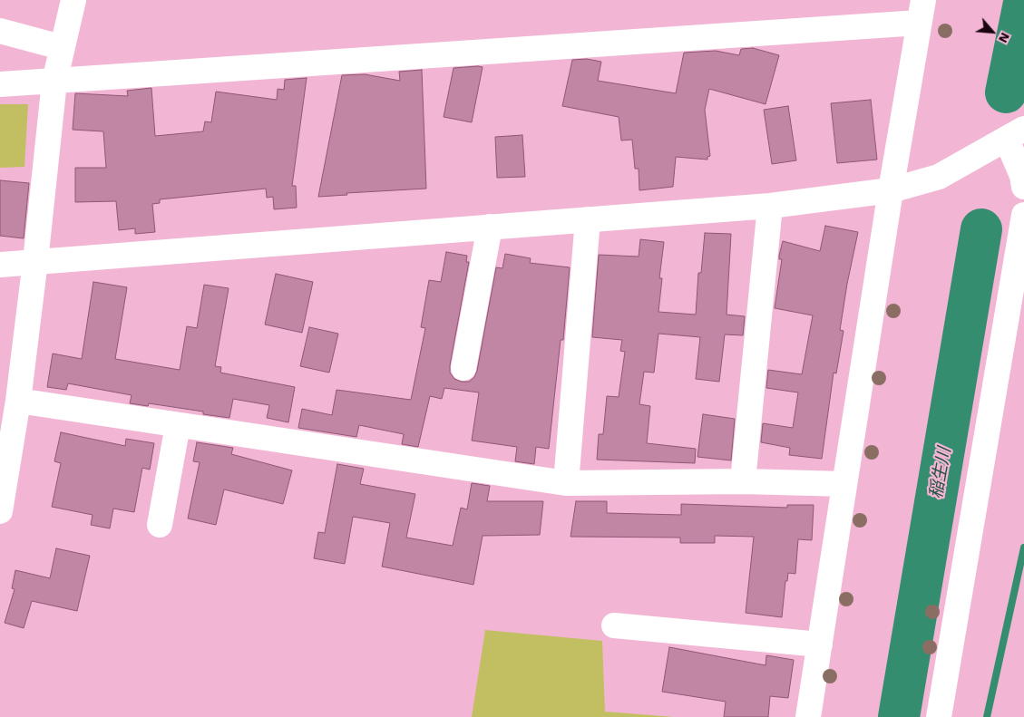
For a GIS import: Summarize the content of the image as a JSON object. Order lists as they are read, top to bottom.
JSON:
{
  "water": ["稲生川"],
  "north": "bottom right"
}
